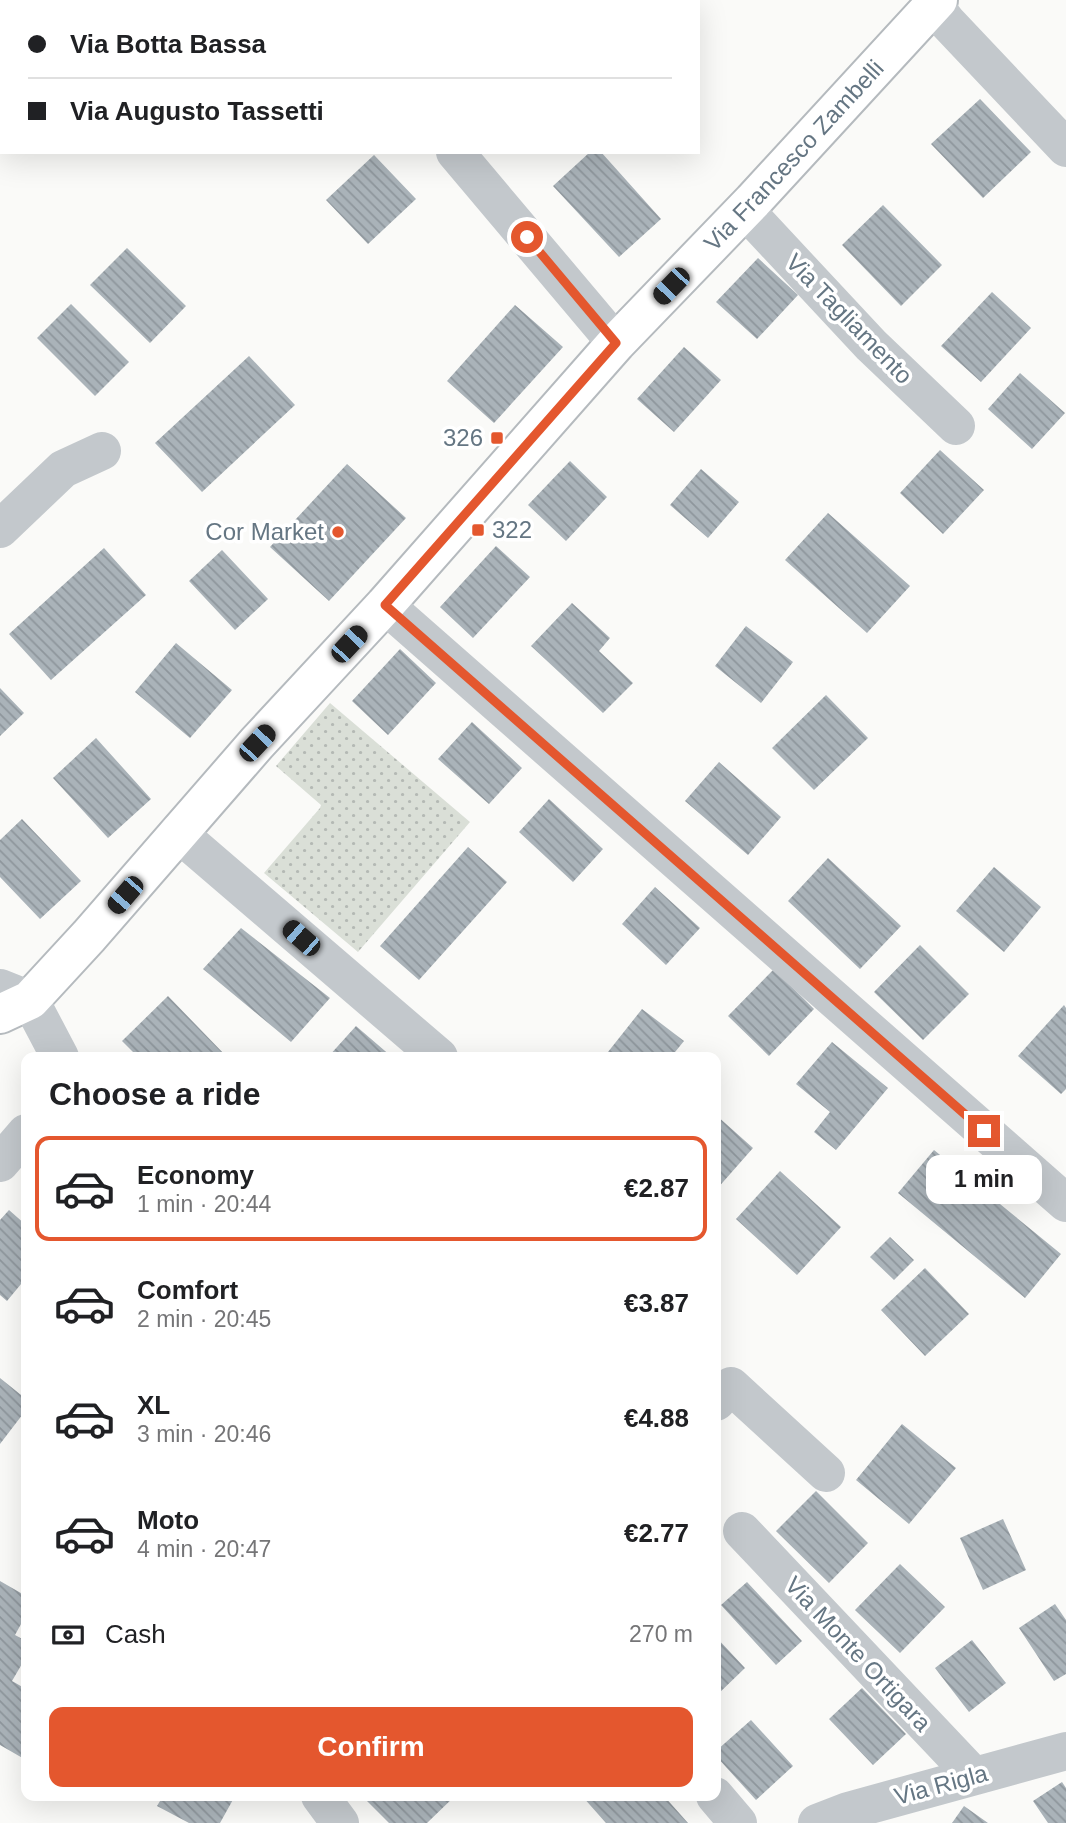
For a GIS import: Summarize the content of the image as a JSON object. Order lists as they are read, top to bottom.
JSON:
{
  "streets": {
    "main road": ["Via Francesco Zambelli"],
    "street": ["Via Tagliamento", "Via Monte Ortigara", "Via Rigla"]
  },
  "crossings": [
    ["Via Francesco Zambelli", "Via Tagliamento"],
    ["Via Monte Ortigara", "Via Rigla"]
  ],
  "places": {
    "transit": ["326", "322"],
    "other": ["Cor Market"]
  },
  "page": {
    "banner": ["Via Botta Bassa", "Via Augusto Tassetti"],
    "heading": "Choose a ride",
    "list": [
      {
        "name": "Economy",
        "note": "1 min · 20:44",
        "value": "€2.87"
      },
      {
        "name": "Comfort",
        "note": "2 min · 20:45",
        "value": "€3.87"
      },
      {
        "name": "XL",
        "note": "3 min · 20:46",
        "value": "€4.88"
      },
      {
        "name": "Moto",
        "note": "4 min · 20:47",
        "value": "€2.77"
      }
    ],
    "bubble": "1 min",
    "pay": ["Cash", "270 m"],
    "buttons": "Confirm"
  }
}
